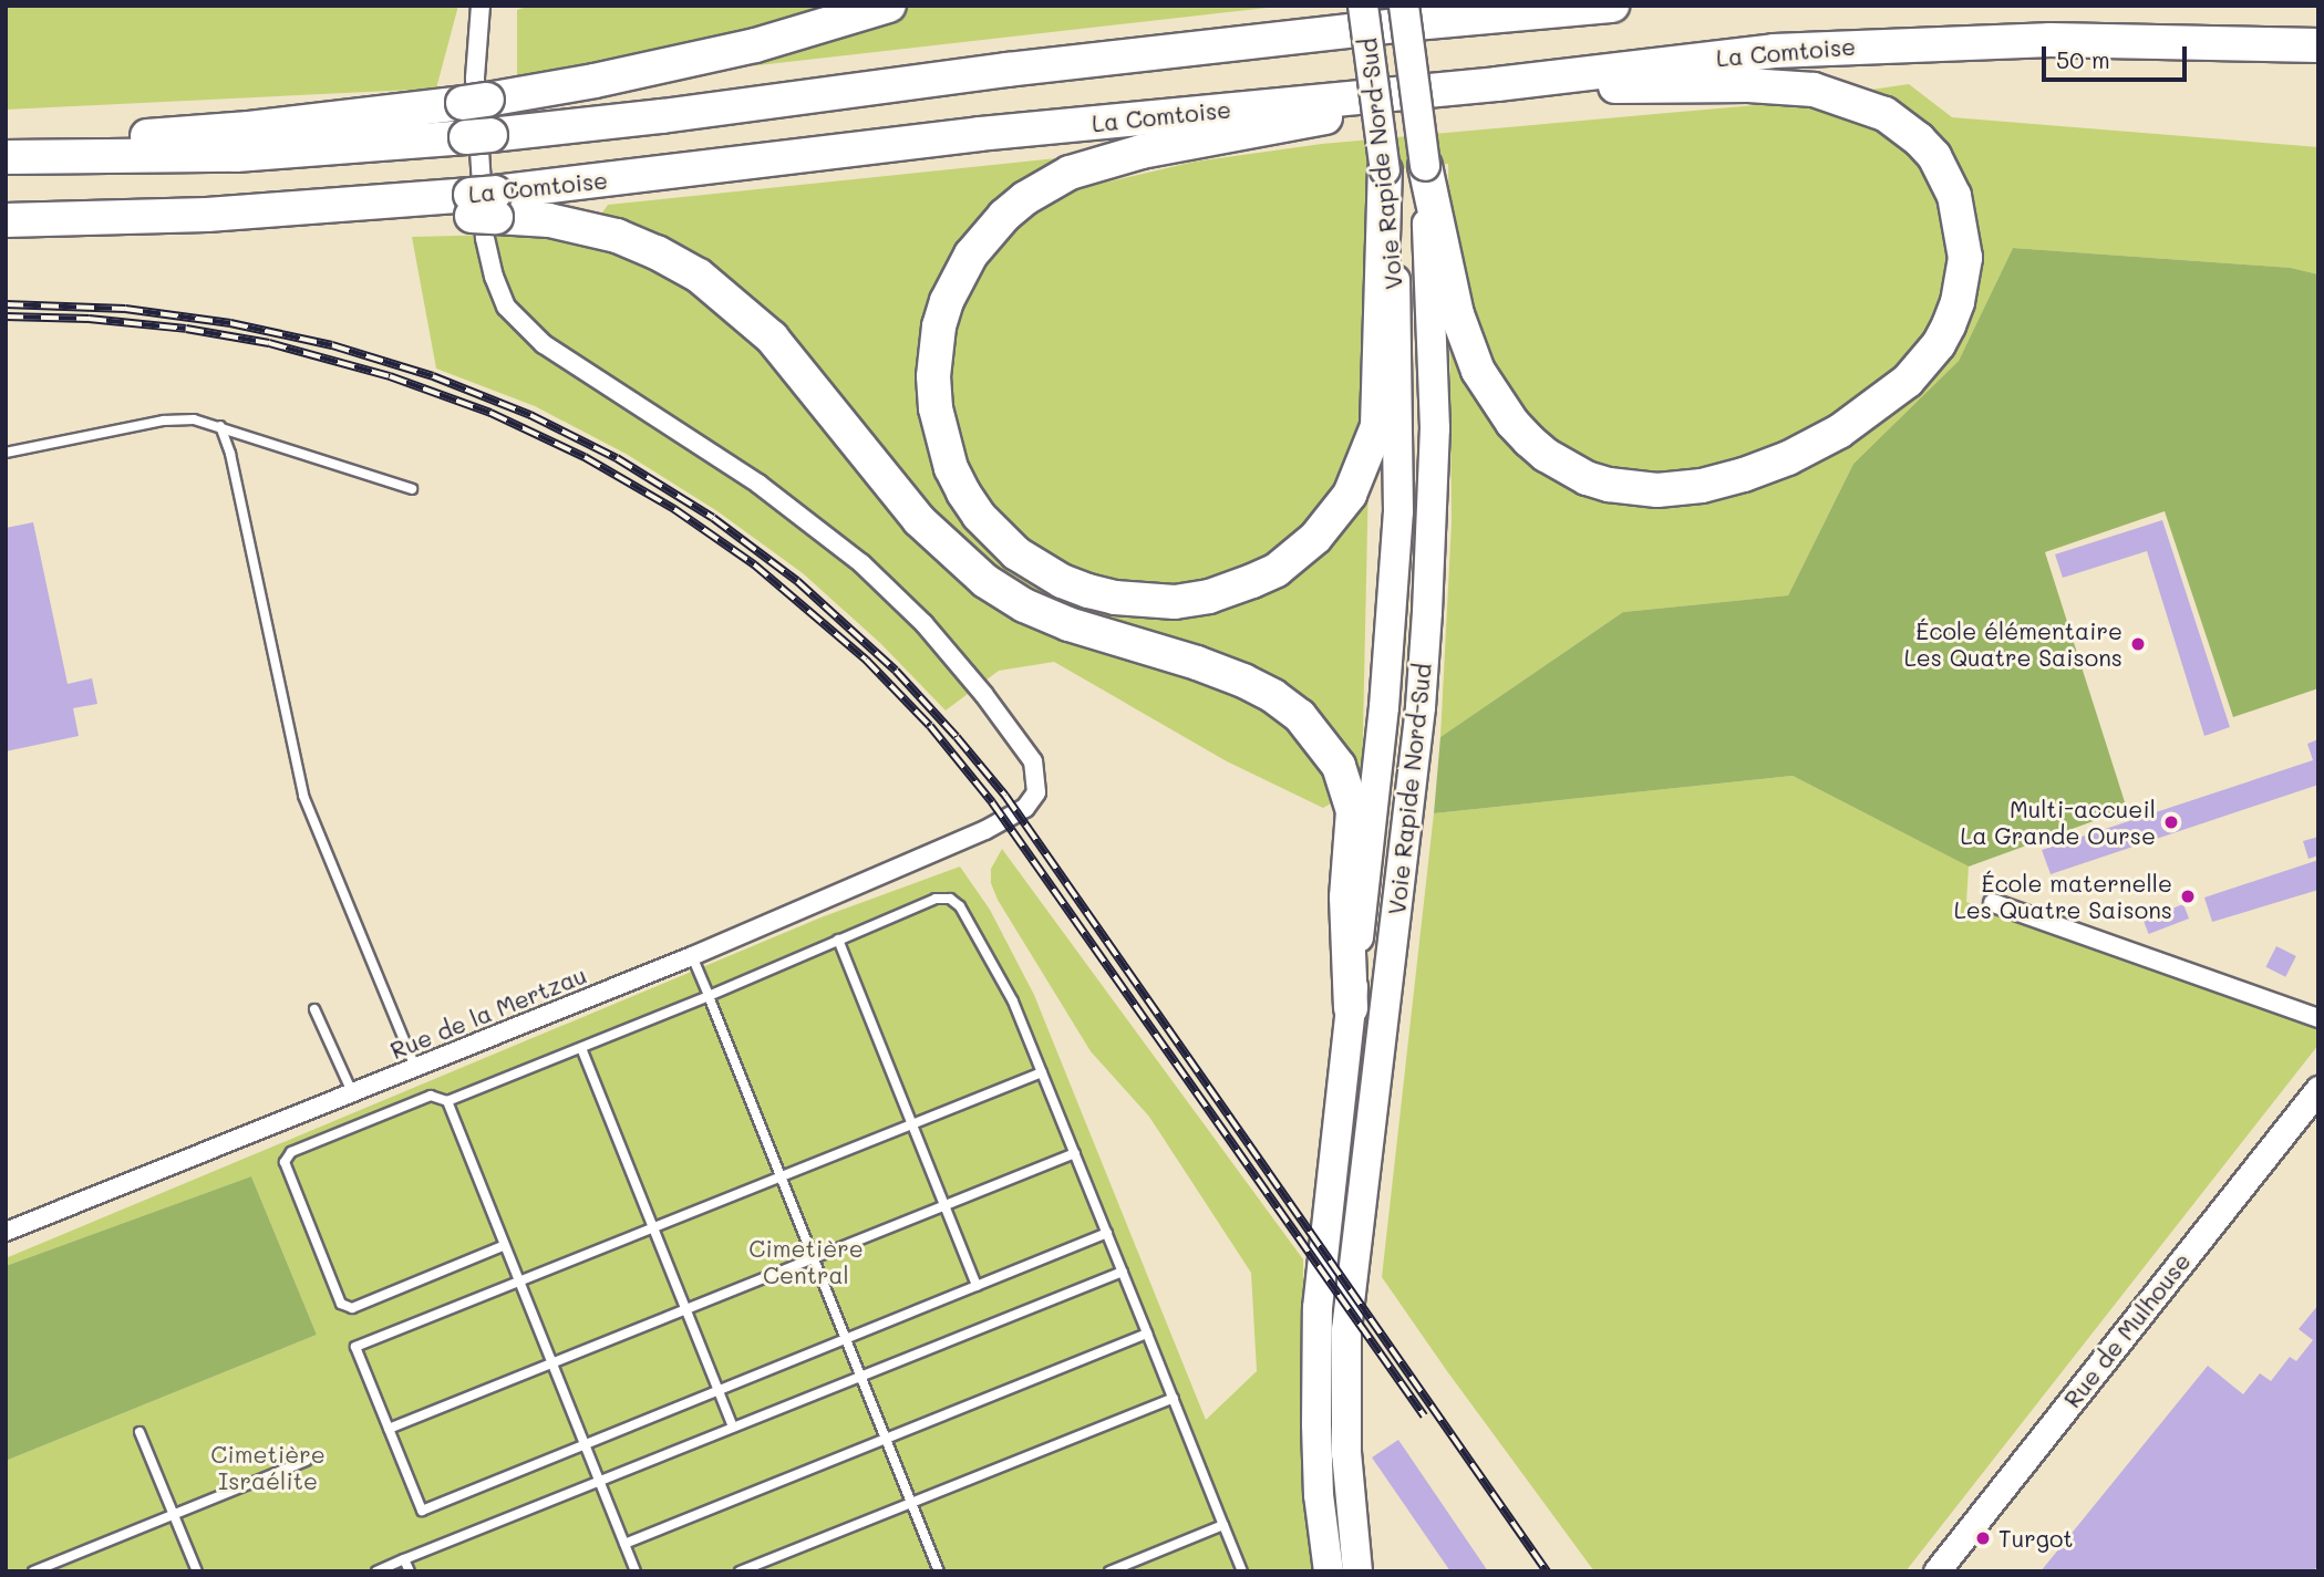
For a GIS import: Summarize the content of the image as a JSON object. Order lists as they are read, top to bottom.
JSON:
{
  "streets": {
    "highway": ["La Comtoise", "Voie Rapide Nord-Sud"],
    "main road": ["Rue de Mulhouse"],
    "street": ["Rue de la Mertzau"]
  },
  "parks": ["Cimetière Central", "Cimetière Israélite"],
  "places": [
    "École élémentaire Les Quatre Saisons",
    "Multi-accueil La Grande Ourse",
    "École maternelle Les Quatre Saisons",
    "Turgot"
  ],
  "scale_bar": "50 m"
}
